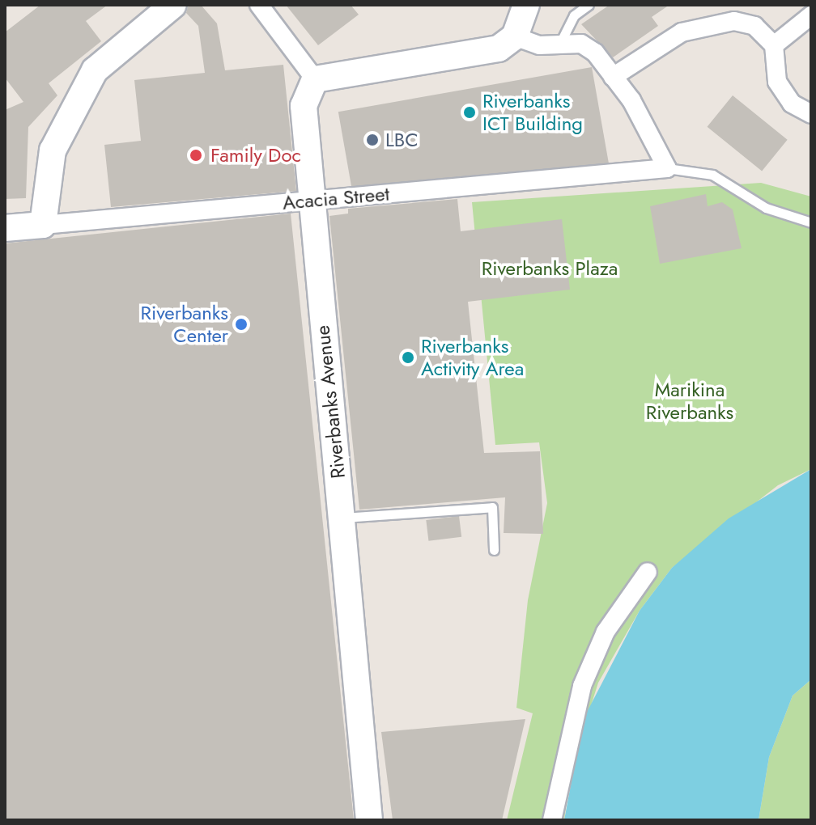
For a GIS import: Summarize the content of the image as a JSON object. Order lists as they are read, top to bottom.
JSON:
{
  "streets": {
    "street": ["Acacia Street", "Riverbanks Avenue"]
  },
  "crossings": [
    ["Acacia Street", "Riverbanks Avenue"]
  ],
  "parks": ["Riverbanks Plaza", "Marikina Riverbanks"],
  "places": [
    "Riverbanks ICT Building",
    "LBC",
    "Family Doc",
    "Riverbanks Center",
    "Riverbanks Activity Area"
  ]
}
